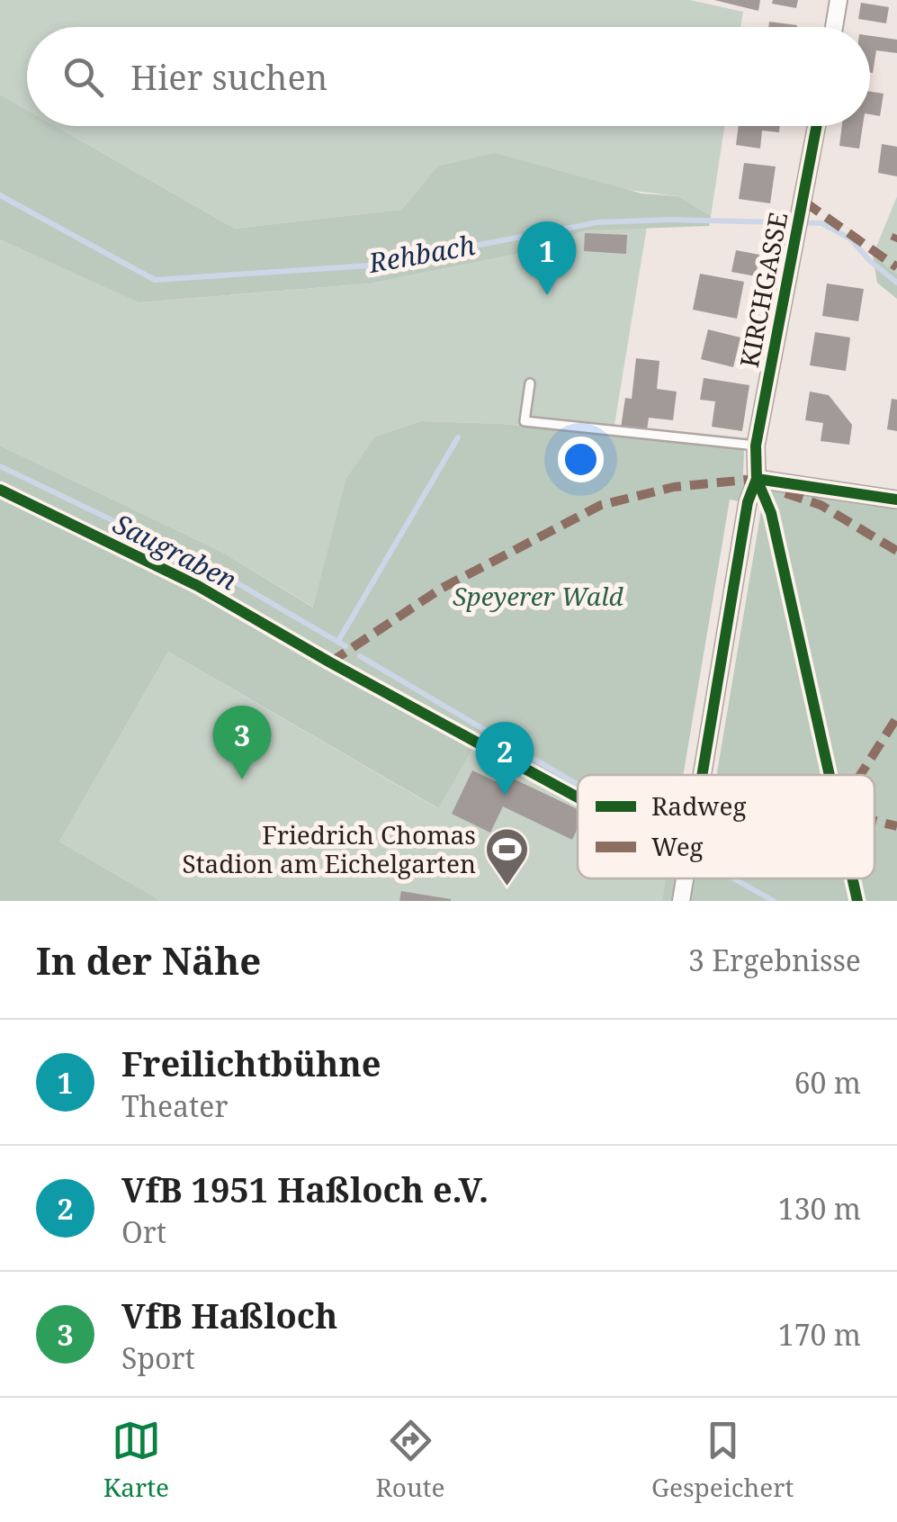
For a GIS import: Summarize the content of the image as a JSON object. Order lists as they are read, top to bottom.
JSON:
{
  "streets": {
    "street": ["KIRCHGASSE"]
  },
  "water": ["Rehbach", "Saugraben"],
  "parks": ["Speyerer Wald"],
  "places": {
    "sports": ["Friedrich Chomas Stadion am Eichelgarten"]
  },
  "legend": ["Radweg", "Weg"],
  "page": {
    "search": "Hier suchen",
    "pins": ["1", "3", "2"],
    "heading": ["In der Nähe", "3 Ergebnisse"],
    "list": [
      {
        "mark": "1",
        "name": "Freilichtbühne",
        "note": "Theater",
        "value": "60 m"
      },
      {
        "mark": "2",
        "name": "VfB 1951 Haßloch e.V.",
        "note": "Ort",
        "value": "130 m"
      },
      {
        "mark": "3",
        "name": "VfB Haßloch",
        "note": "Sport",
        "value": "170 m"
      }
    ],
    "nav": ["Karte", "Route", "Gespeichert"]
  }
}
